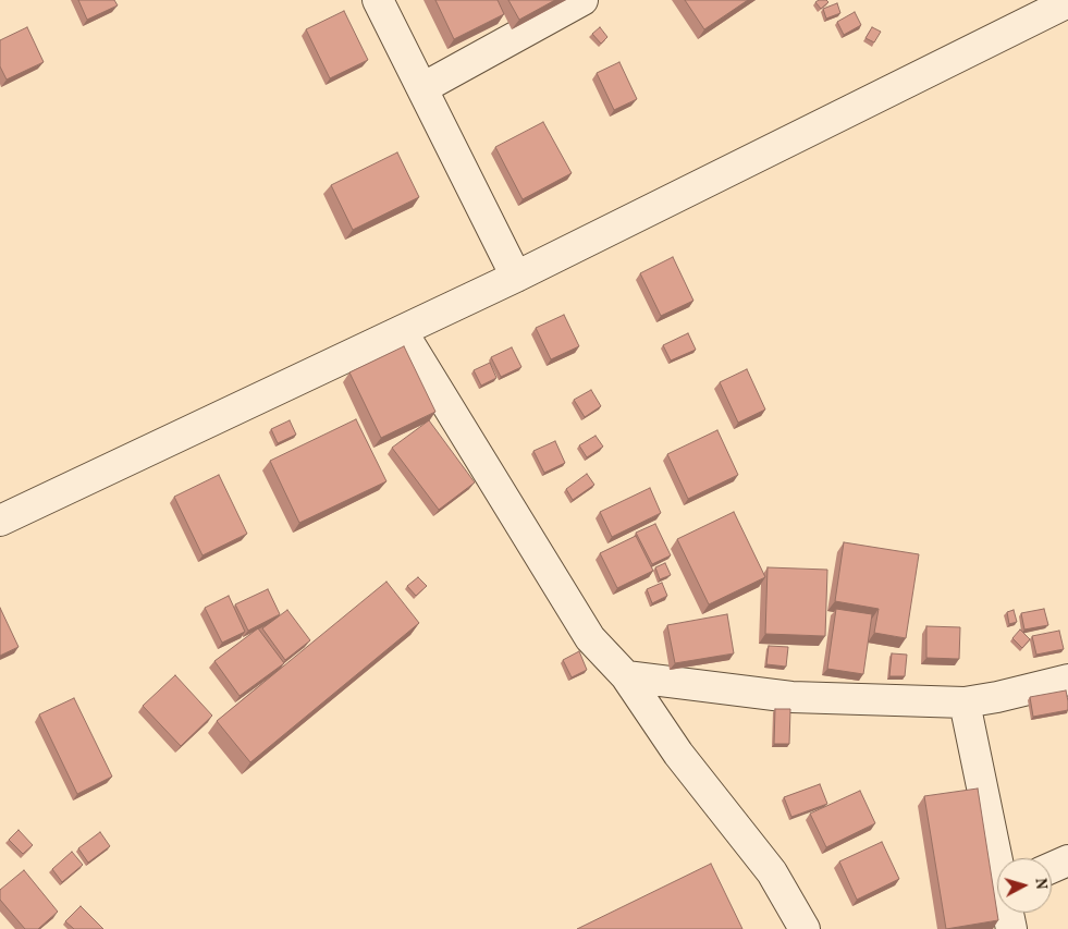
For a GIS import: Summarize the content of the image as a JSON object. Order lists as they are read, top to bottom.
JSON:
{
  "north": "right"
}
